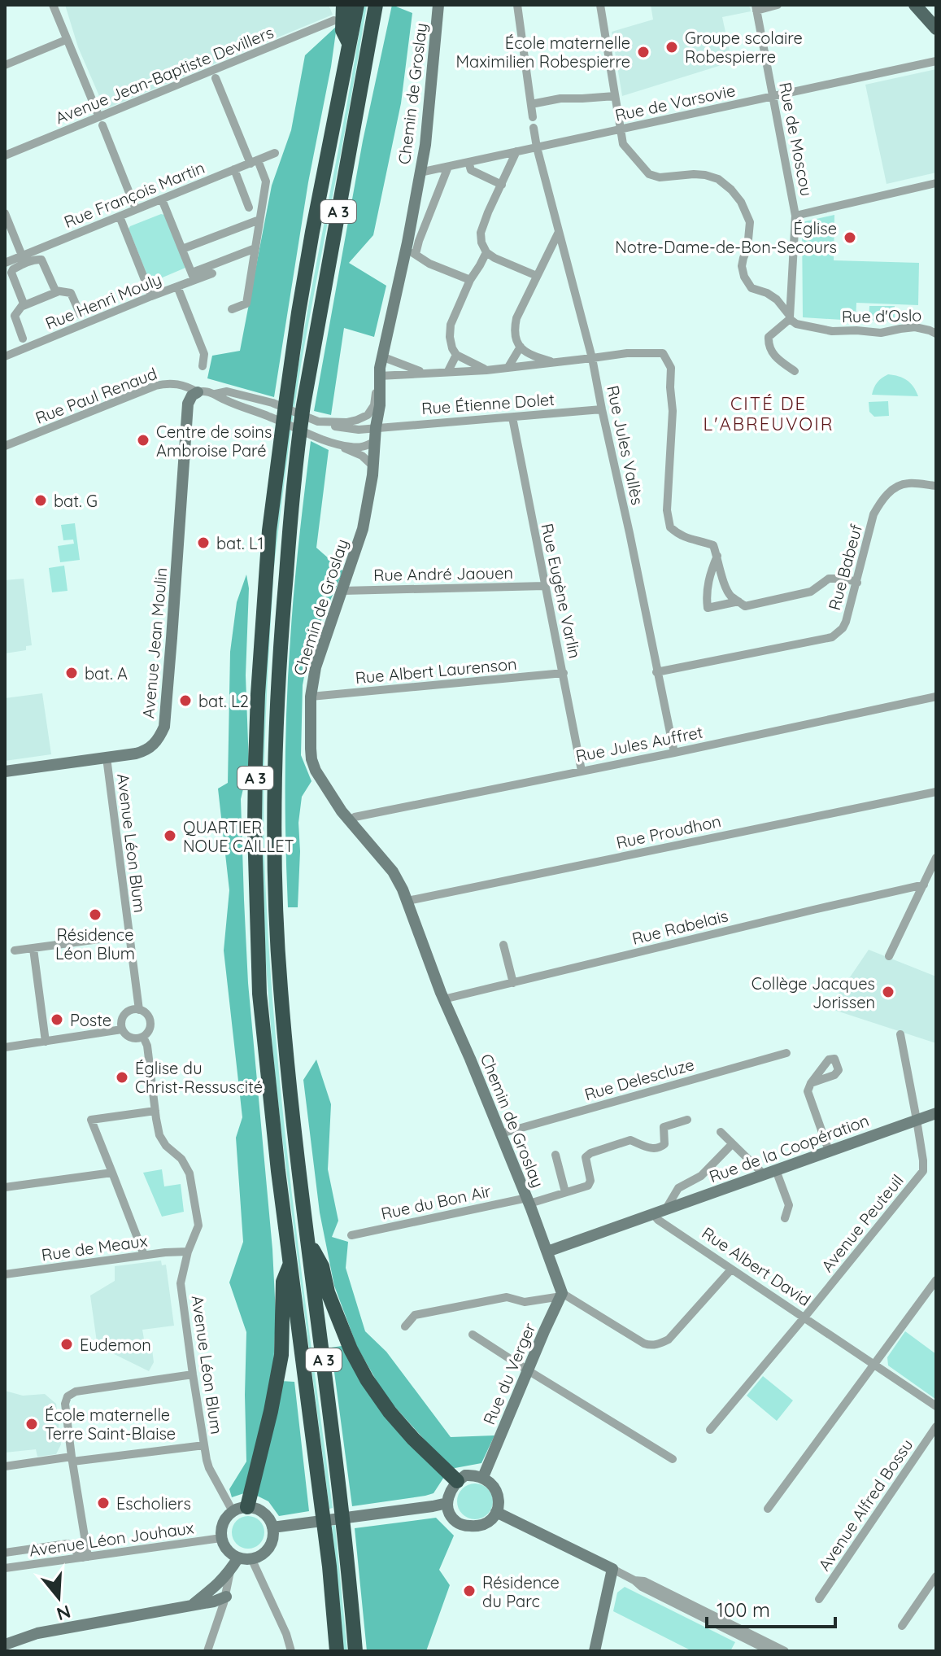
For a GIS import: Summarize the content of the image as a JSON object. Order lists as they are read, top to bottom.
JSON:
{
  "streets": {
    "highway": ["A 3"],
    "street": [
      "Avenue Jean-Baptiste Devillers",
      "Chemin de Groslay",
      "Rue de Varsovie",
      "Rue de Moscou",
      "Rue François Martin",
      "Rue Henri Mouly",
      "Rue d'Oslo",
      "Rue Paul Renaud",
      "Rue Étienne Dolet",
      "Rue Jules Vallès",
      "Rue Babeuf",
      "Rue André Jaouen",
      "Rue Eugène Varlin",
      "Avenue Jean Moulin",
      "Rue Albert Laurenson",
      "Rue Jules Auffret",
      "Rue Proudhon",
      "Avenue Léon Blum",
      "Rue Rabelais",
      "Rue Delescluze",
      "Rue de la Coopération",
      "Rue du Bon Air",
      "Avenue Peuteuil",
      "Rue de Meaux",
      "Rue Albert David",
      "Rue du Verger",
      "Avenue Alfred Bossu",
      "Avenue Léon Jouhaux"
    ]
  },
  "crossings": [
    ["Chemin de Groslay", "Rue de Varsovie"],
    ["Chemin de Groslay", "Rue Étienne Dolet"],
    ["Chemin de Groslay", "Rue André Jaouen"],
    ["Chemin de Groslay", "Rue Albert Laurenson"],
    ["Chemin de Groslay", "Rue Jules Auffret"],
    ["Chemin de Groslay", "Rue Proudhon"],
    ["Chemin de Groslay", "Rue Rabelais"],
    ["Chemin de Groslay", "Rue Delescluze"],
    ["Chemin de Groslay", "Rue du Bon Air"],
    ["Chemin de Groslay", "Rue du Verger"],
    ["Rue de Varsovie", "Rue de Moscou"],
    ["Rue de Varsovie", "Rue Jules Vallès"],
    ["Rue de Moscou", "Rue d'Oslo"],
    ["Rue Paul Renaud", "Rue Étienne Dolet"],
    ["Rue Paul Renaud", "Avenue Jean Moulin"],
    ["Rue Étienne Dolet", "Rue Jules Vallès"],
    ["Rue Étienne Dolet", "Rue Eugène Varlin"],
    ["Rue Jules Vallès", "Rue Babeuf"],
    ["Rue Jules Vallès", "Rue Jules Auffret"],
    ["Rue André Jaouen", "Rue Eugène Varlin"],
    ["Rue Eugène Varlin", "Rue Albert Laurenson"],
    ["Rue Eugène Varlin", "Rue Jules Auffret"],
    ["Avenue Jean Moulin", "Avenue Léon Blum"],
    ["Avenue Léon Blum", "Rue de Meaux"],
    ["Avenue Léon Blum", "Avenue Léon Jouhaux"],
    ["Rue de la Coopération", "Avenue Peuteuil"],
    ["Rue de la Coopération", "Rue Albert David"],
    ["Avenue Peuteuil", "Rue Albert David"]
  ],
  "districts": ["CITÉ DE L'ABREUVOIR"],
  "places": [
    "Groupe scolaire Robespierre",
    "École maternelle Maximilien Robespierre",
    "Église Notre-Dame-de-Bon-Secours",
    "Centre de soins Ambroise Paré",
    "bat. G",
    "bat. L1",
    "bat. A",
    "bat. L2",
    "QUARTIER NOUE CAILLET",
    "Résidence Léon Blum",
    "Collège Jacques Jorissen",
    "Poste",
    "Église du Christ-Ressuscité",
    "Eudemon",
    "École maternelle Terre Saint-Blaise",
    "Escholiers",
    "Résidence du Parc"
  ],
  "scale_bar": "100 m",
  "north": "bottom"
}
